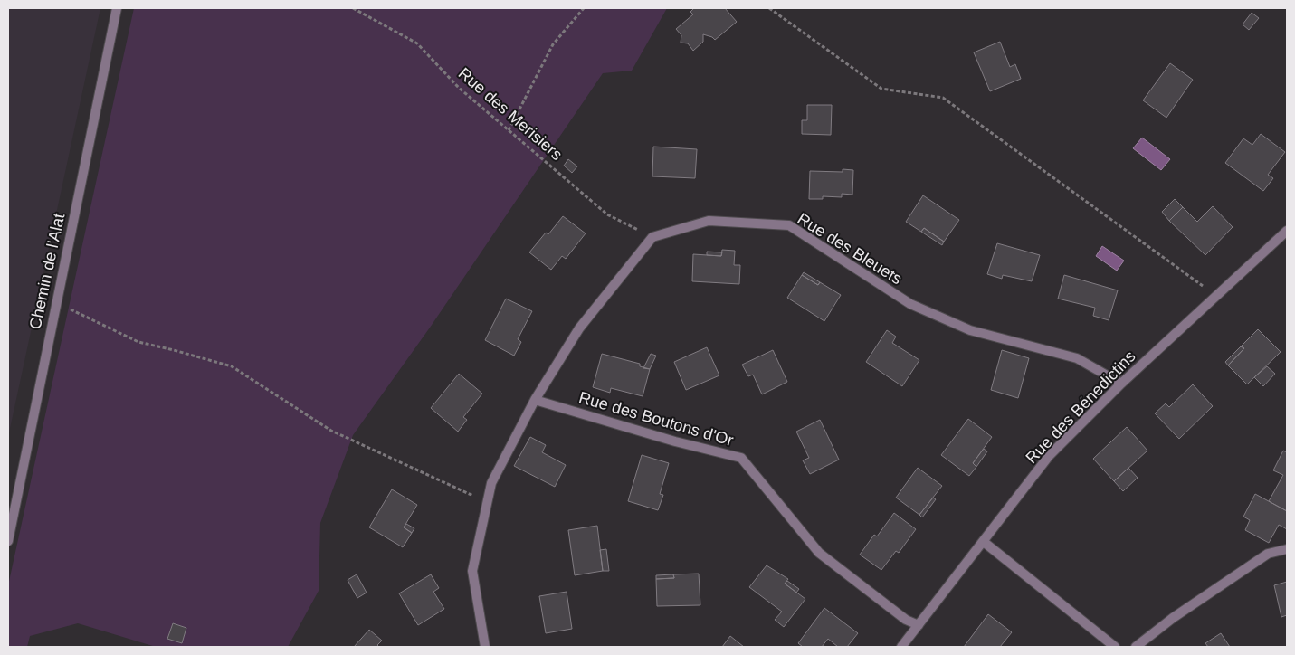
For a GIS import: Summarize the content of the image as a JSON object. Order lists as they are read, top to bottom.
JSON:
{
  "streets": {
    "street": [
      "Rue des Bleuets",
      "Chemin de l'Alat",
      "Rue des Bénedictins",
      "Rue des Boutons d'Or"
    ],
    "path": ["Rue des Merisiers"]
  },
  "crossings": [
    ["Rue des Merisiers", "Rue des Bleuets"],
    ["Rue des Bleuets", "Rue des Bénedictins"],
    ["Rue des Bénedictins", "Rue des Boutons d'Or"]
  ]
}
